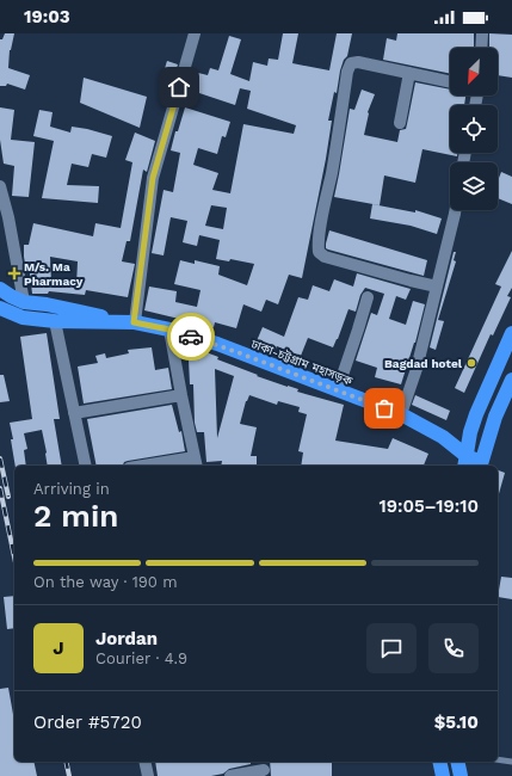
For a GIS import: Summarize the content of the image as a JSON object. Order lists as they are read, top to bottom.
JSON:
{
  "streets": {
    "highway": ["ঢাকা-চট্টগ্রাম মহাসড়ক"]
  },
  "places": {
    "health": ["M/s. Ma Pharmacy"],
    "other": ["Bagdad hotel"]
  },
  "north": "bottom left",
  "page": {
    "status": "19:03",
    "heading": ["2 min", "Arriving in", "19:05–19:10"],
    "panel": [
      "Jordan",
      "Courier · 4.9",
      "Order #5720",
      "$5.10"
    ],
    "bar": "On the way · 190 m",
    "round": "J"
  }
}
